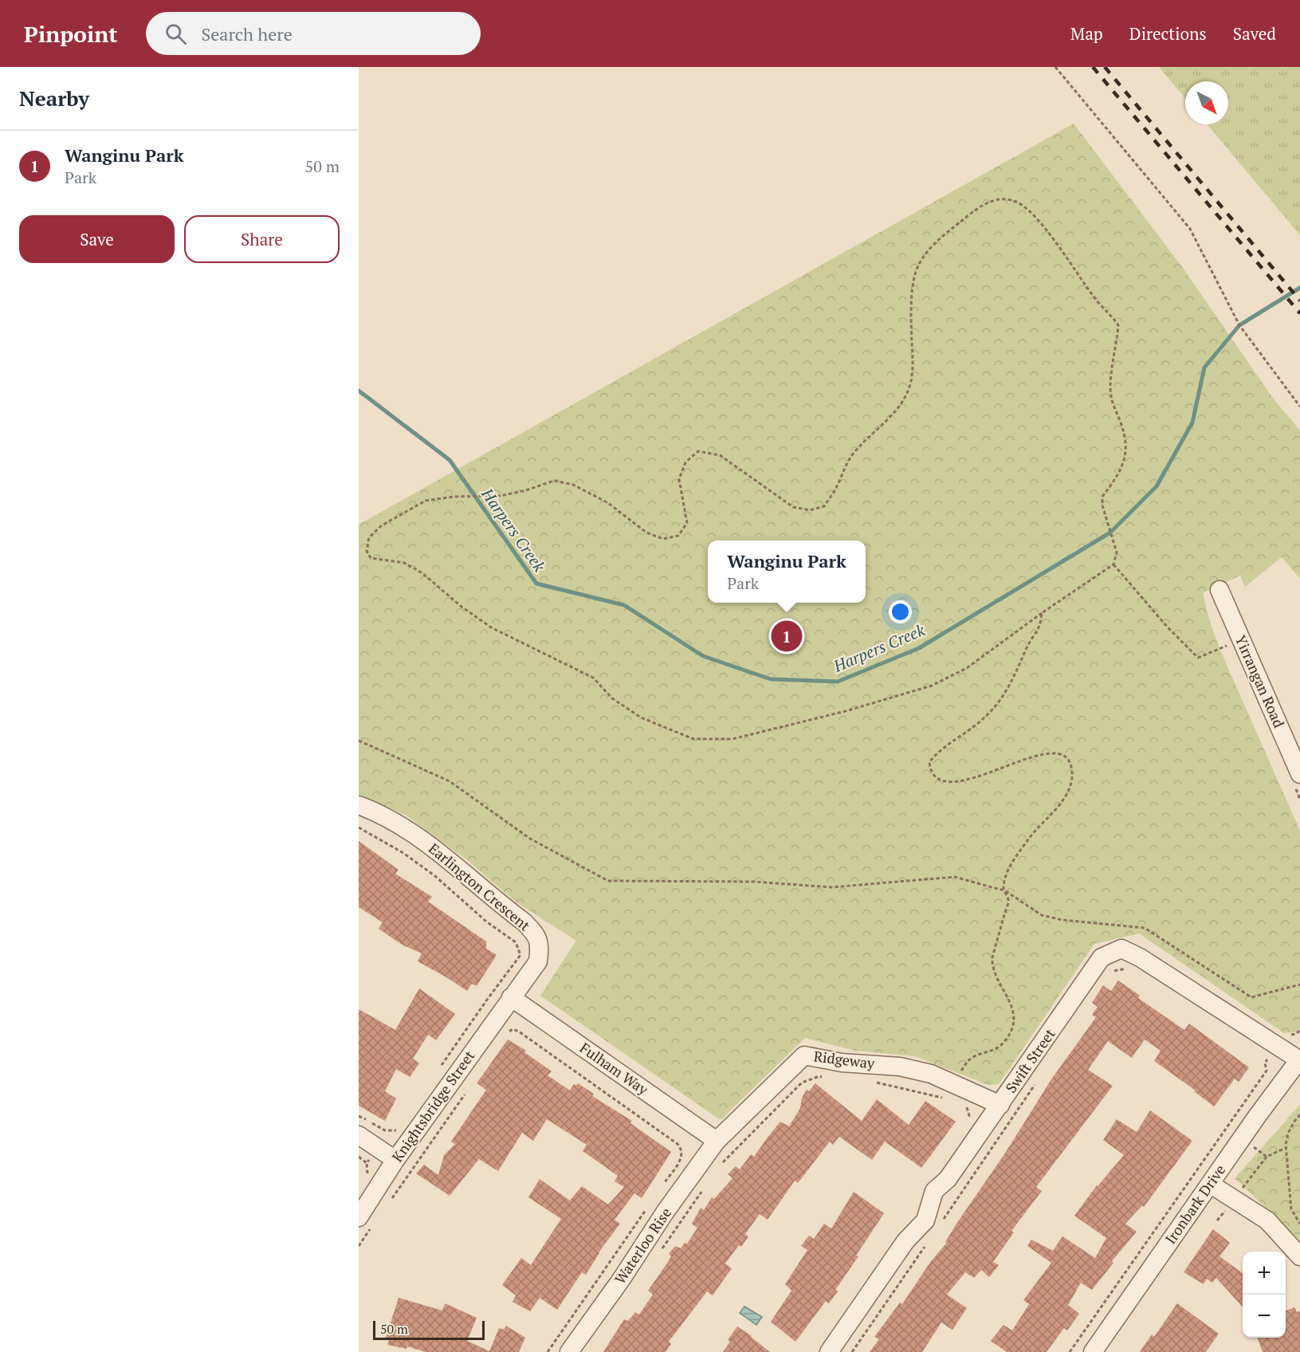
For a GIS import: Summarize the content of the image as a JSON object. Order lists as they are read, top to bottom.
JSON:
{
  "streets": {
    "street": [
      "Yirrangan Road",
      "Earlington Crescent",
      "Ridgeway",
      "Swift Street",
      "Fulham Way",
      "Knightsbridge Street",
      "Ironbark Drive",
      "Waterloo Rise"
    ]
  },
  "crossings": [
    ["Earlington Crescent", "Fulham Way"],
    ["Earlington Crescent", "Knightsbridge Street"],
    ["Ridgeway", "Swift Street"],
    ["Ridgeway", "Fulham Way"],
    ["Ridgeway", "Waterloo Rise"],
    ["Swift Street", "Ironbark Drive"],
    ["Fulham Way", "Knightsbridge Street"],
    ["Fulham Way", "Waterloo Rise"]
  ],
  "water": ["Harpers Creek"],
  "scale_bar": "50 m",
  "north": "bottom right",
  "page": {
    "header": "Pinpoint",
    "search": "Search here",
    "nav": ["Map", "Directions", "Saved"],
    "heading": "Nearby",
    "list": [
      {
        "mark": "1",
        "name": "Wanginu Park",
        "note": "Park",
        "value": "50 m"
      }
    ],
    "buttons": ["Save", "Share"],
    "popup": ["Wanginu Park", "Park"],
    "pins": "1",
    "map_buttons": ["+", "−"],
    "scale": "50 m"
  }
}
